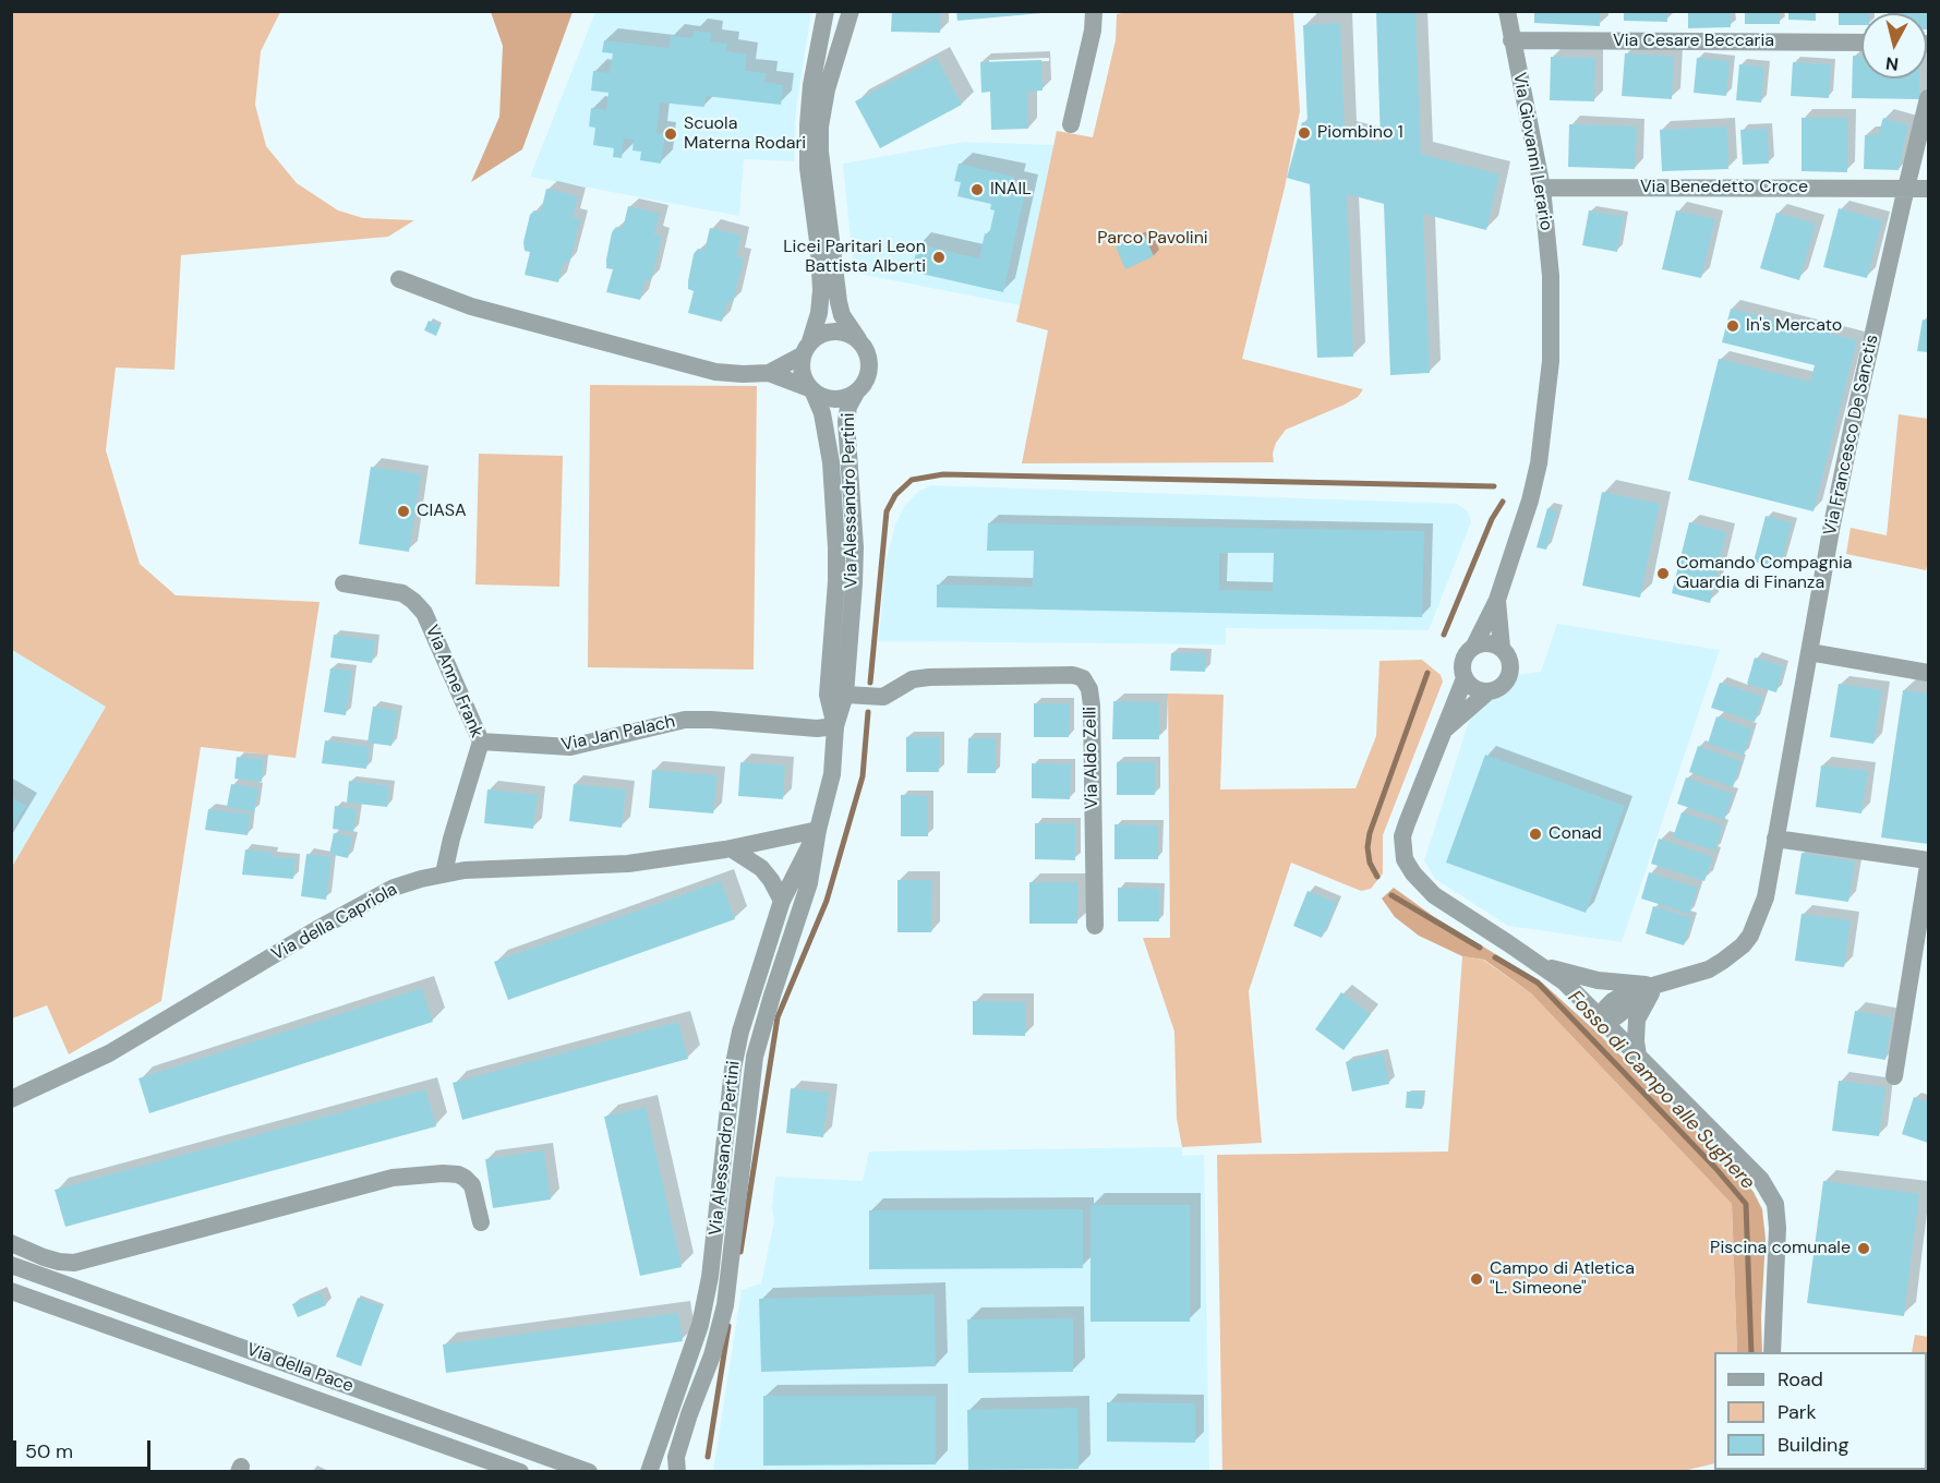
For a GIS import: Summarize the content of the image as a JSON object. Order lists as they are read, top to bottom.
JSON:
{
  "streets": {
    "street": [
      "Via Cesare Beccaria",
      "Via Giovanni Lerario",
      "Via Benedetto Croce",
      "Via Francesco De Sanctis",
      "Via Alessandro Pertini",
      "Via Anne Frank",
      "Via Jan Palach",
      "Via Aldo Zelli",
      "Via della Capriola",
      "Via della Pace"
    ]
  },
  "crossings": [
    ["Via Cesare Beccaria", "Via Giovanni Lerario"],
    ["Via Giovanni Lerario", "Via Benedetto Croce"],
    ["Via Benedetto Croce", "Via Francesco De Sanctis"],
    ["Via Alessandro Pertini", "Via Jan Palach"],
    ["Via Alessandro Pertini", "Via Aldo Zelli"],
    ["Via Alessandro Pertini", "Via della Capriola"],
    ["Via Anne Frank", "Via Jan Palach"],
    ["Via Anne Frank", "Via della Capriola"]
  ],
  "water": ["Fosso di Campo alle Sughere"],
  "parks": ["Parco Pavolini"],
  "places": [
    "Piombino 1",
    "Scuola Materna Rodari",
    "INAIL",
    "Licei Paritari Leon Battista Alberti",
    "In's Mercato",
    "CIASA",
    "Comando Compagnia Guardia di Finanza",
    "Conad",
    "Piscina comunale",
    "Campo di Atletica \"L. Simeone\""
  ],
  "legend": ["Road", "Park", "Building"],
  "scale_bar": "50 m",
  "north": "bottom"
}
